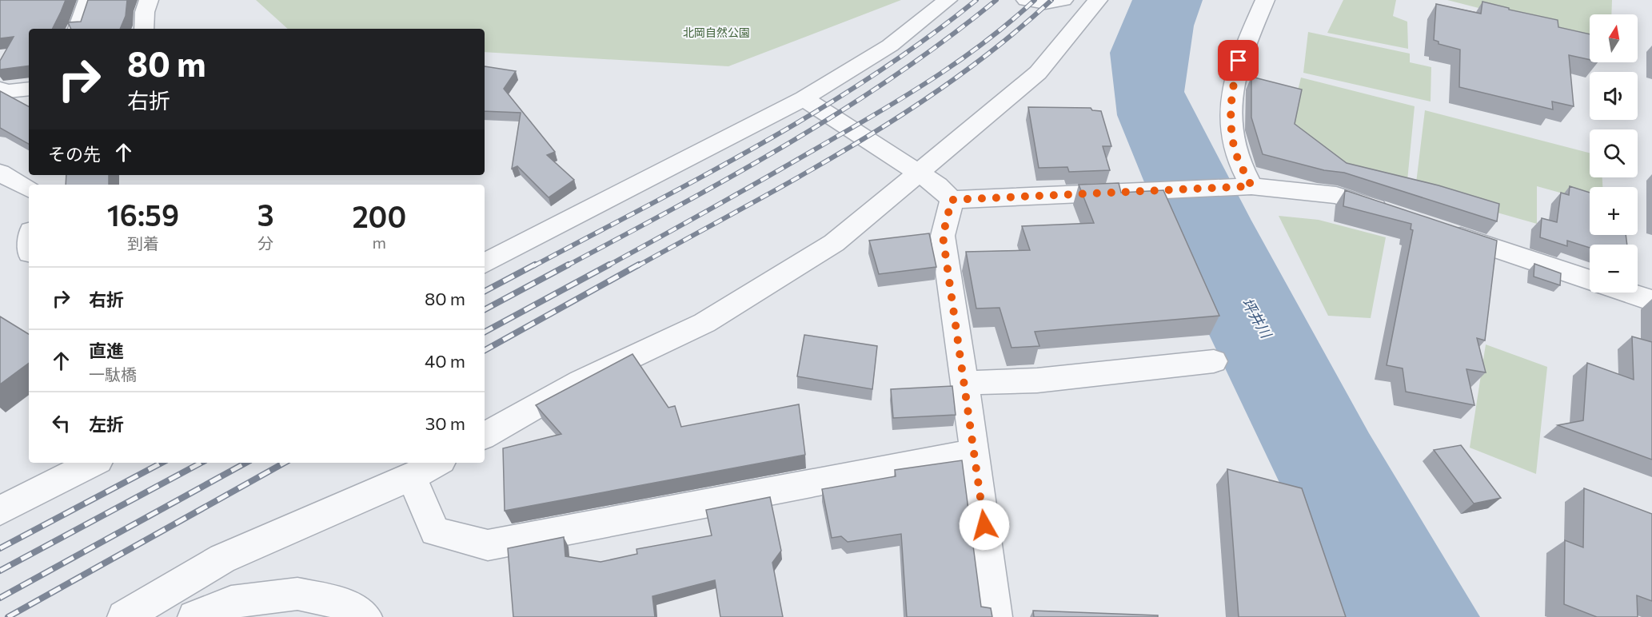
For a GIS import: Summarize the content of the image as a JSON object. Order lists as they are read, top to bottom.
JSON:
{
  "water": ["坪井川"],
  "parks": ["北岡自然公園"],
  "north": "top",
  "page": {
    "map_buttons": ["+", "−"],
    "turn": ["80 m", "右折"],
    "then": "その先",
    "eta": [
      "16:59",
      "到着",
      "3",
      "分",
      "200",
      "m"
    ],
    "list": [
      {
        "name": "右折",
        "value": "80 m"
      },
      {
        "name": "直進",
        "note": "一駄橋",
        "value": "40 m"
      },
      {
        "name": "左折",
        "value": "30 m"
      }
    ]
  }
}
